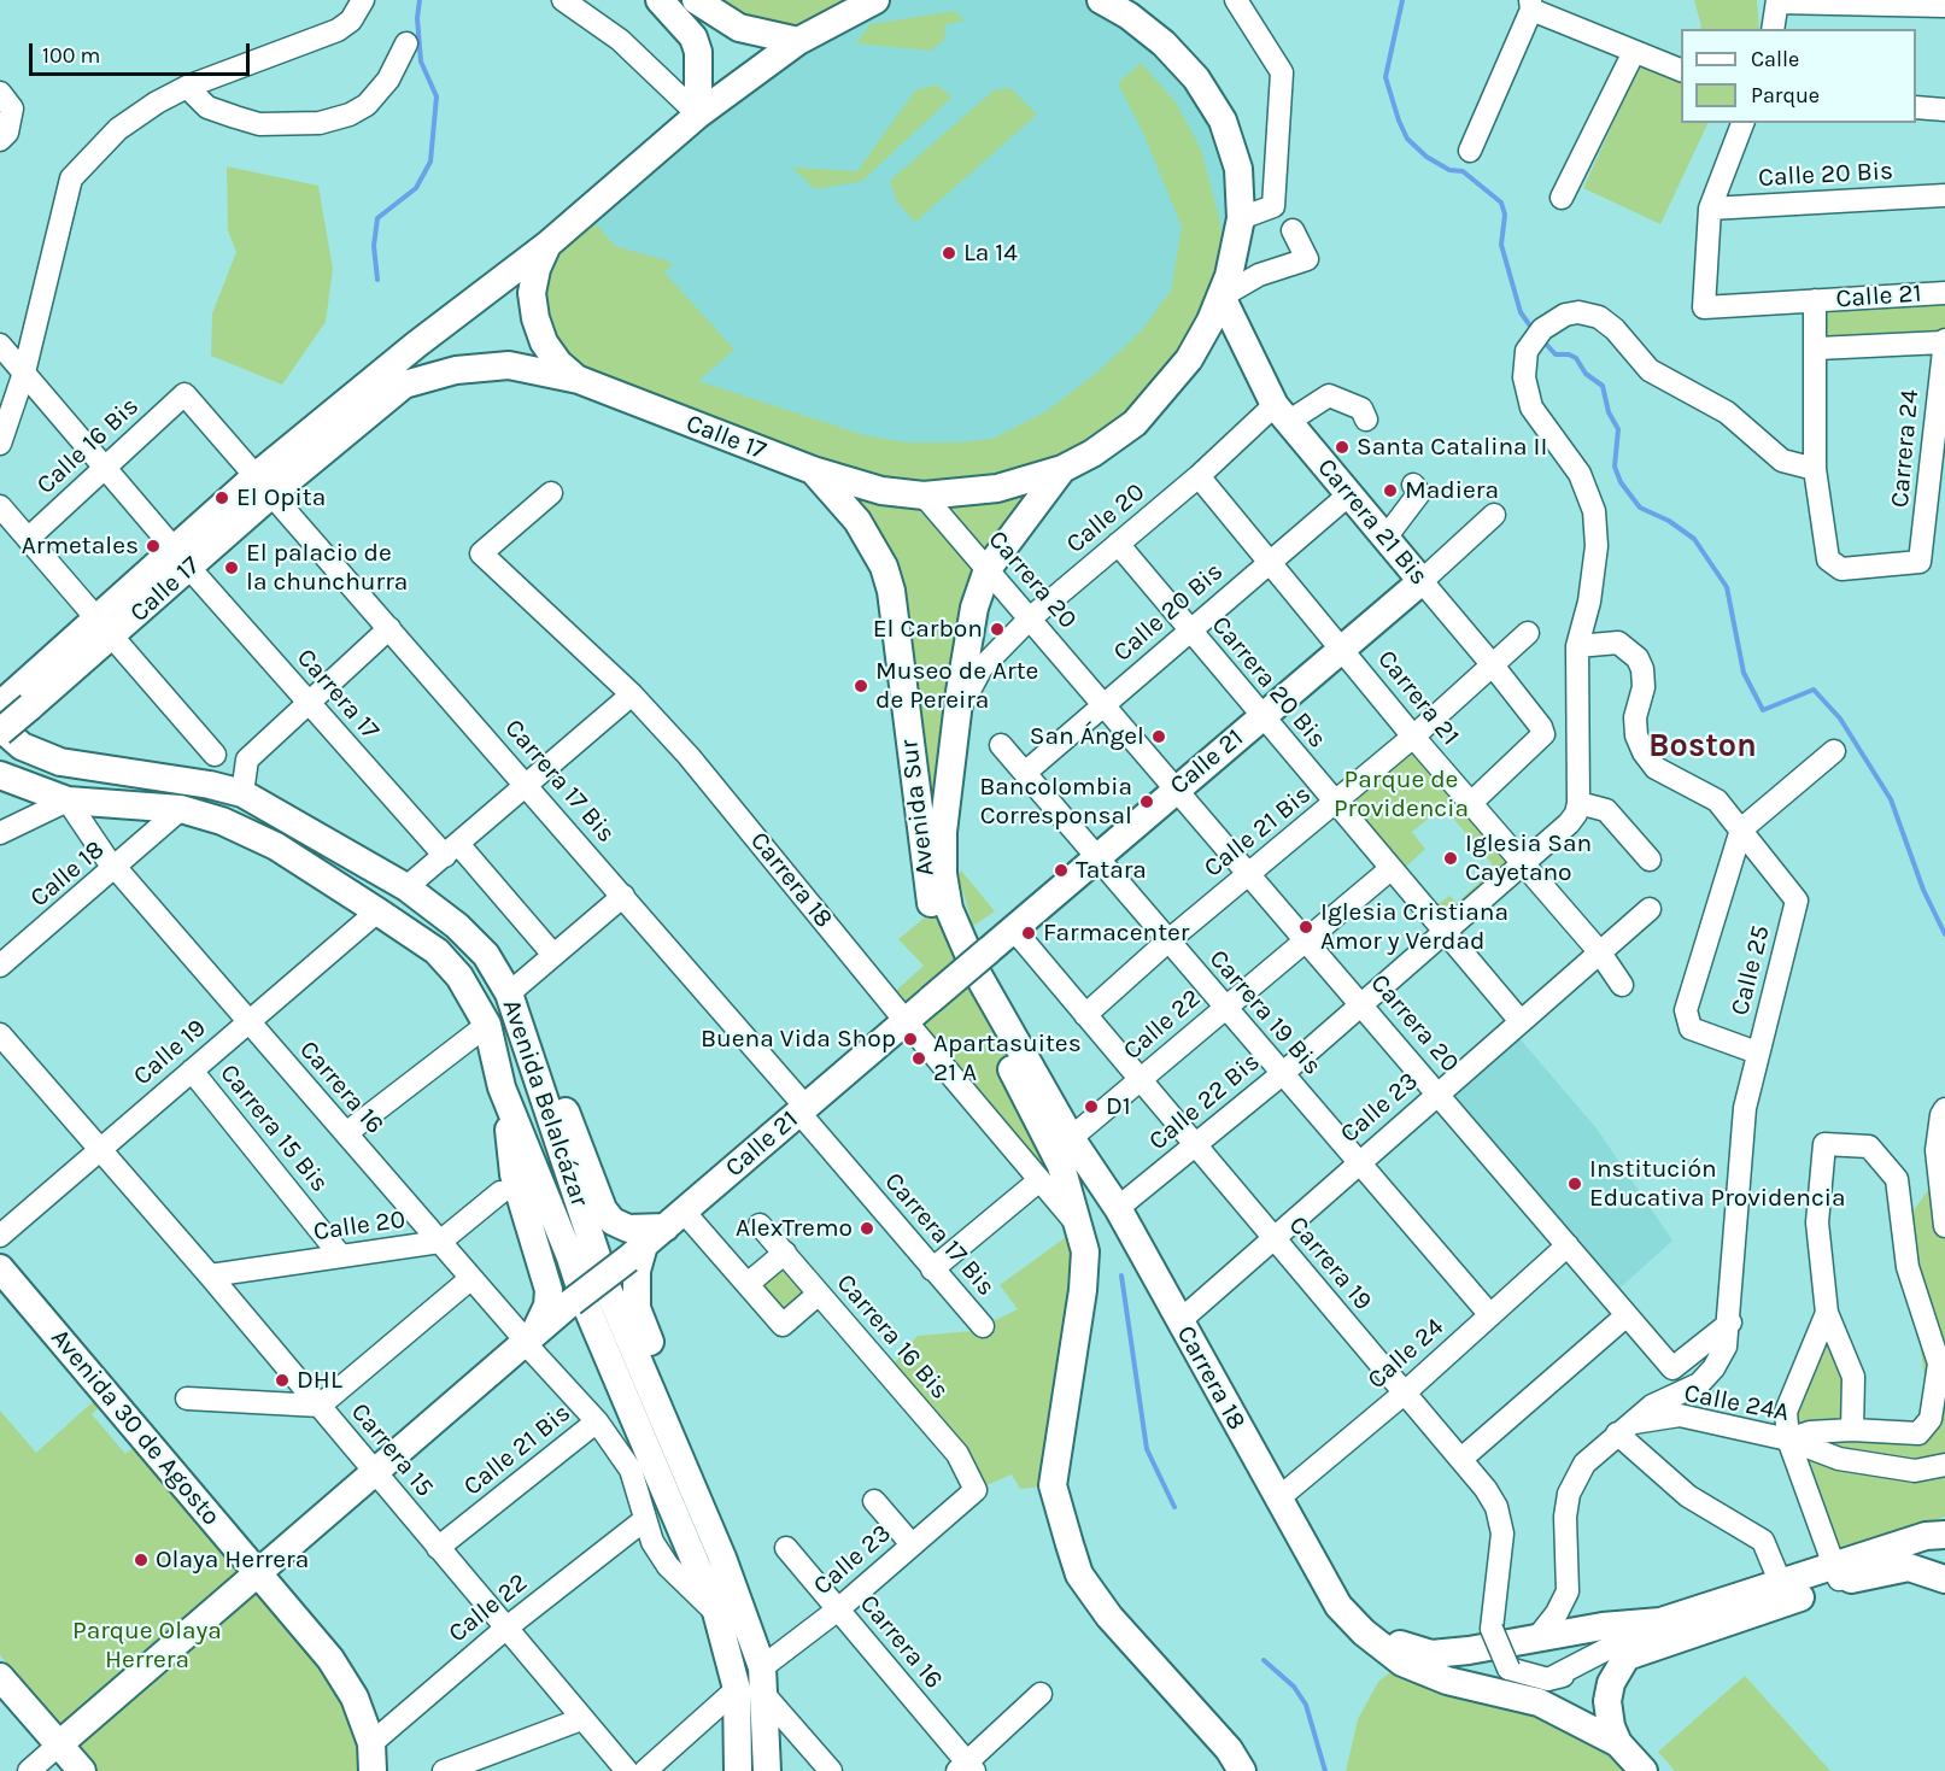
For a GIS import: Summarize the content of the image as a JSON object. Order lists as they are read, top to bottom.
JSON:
{
  "streets": {
    "main road": [
      "Calle 21",
      "Calle 17",
      "Carrera 21 Bis",
      "Avenida Sur",
      "Carrera 18",
      "Avenida Belalcázar",
      "Avenida 30 de Agosto"
    ],
    "street": [
      "Calle 20 Bis",
      "Calle 16 Bis",
      "Carrera 24",
      "Calle 20",
      "Carrera 20",
      "Carrera 20 Bis",
      "Carrera 17",
      "Carrera 21",
      "Carrera 17 Bis",
      "Calle 21 Bis",
      "Calle 18",
      "Calle 25",
      "Carrera 19 Bis",
      "Calle 22",
      "Calle 19",
      "Carrera 16",
      "Calle 22 Bis",
      "Calle 23",
      "Carrera 15 Bis",
      "Carrera 19",
      "Carrera 16 Bis",
      "Calle 24",
      "Calle 24A",
      "Carrera 15"
    ]
  },
  "crossings": [
    ["Calle 20 Bis", "Carrera 21 Bis"],
    ["Calle 20 Bis", "Carrera 20"],
    ["Calle 20 Bis", "Carrera 20 Bis"],
    ["Calle 20 Bis", "Carrera 21"],
    ["Calle 20 Bis", "Carrera 19 Bis"],
    ["Calle 21", "Carrera 24"],
    ["Calle 21", "Carrera 21 Bis"],
    ["Calle 21", "Carrera 20"],
    ["Calle 21", "Carrera 20 Bis"],
    ["Calle 21", "Carrera 21"],
    ["Calle 21", "Carrera 17 Bis"],
    ["Calle 21", "Carrera 18"],
    ["Calle 21", "Carrera 19 Bis"],
    ["Calle 21", "Carrera 16"],
    ["Calle 21", "Carrera 19"],
    ["Calle 21", "Avenida 30 de Agosto"],
    ["Calle 21", "Carrera 15"],
    ["Calle 17", "Carrera 21 Bis"],
    ["Calle 17", "Carrera 20"],
    ["Calle 17", "Carrera 17"],
    ["Calle 17", "Carrera 17 Bis"],
    ["Calle 17", "Avenida Sur"],
    ["Calle 17", "Avenida Belalcázar"],
    ["Calle 16 Bis", "Carrera 17"],
    ["Calle 16 Bis", "Carrera 17 Bis"],
    ["Calle 20", "Carrera 21 Bis"],
    ["Calle 20", "Carrera 20"],
    ["Calle 20", "Carrera 20 Bis"],
    ["Calle 20", "Carrera 21"],
    ["Calle 20", "Avenida Sur"],
    ["Calle 20", "Carrera 16"],
    ["Calle 20", "Carrera 15 Bis"],
    ["Calle 20", "Carrera 15"],
    ["Carrera 21 Bis", "Carrera 21"],
    ["Carrera 21 Bis", "Calle 21 Bis"],
    ["Carrera 20", "Avenida Sur"],
    ["Carrera 20", "Calle 21 Bis"],
    ["Carrera 20", "Calle 22"],
    ["Carrera 20", "Calle 22 Bis"],
    ["Carrera 20", "Calle 23"],
    ["Carrera 20", "Calle 24"],
    ["Carrera 20 Bis", "Calle 21 Bis"],
    ["Carrera 20 Bis", "Calle 22"],
    ["Carrera 20 Bis", "Calle 22 Bis"],
    ["Carrera 20 Bis", "Calle 23"],
    ["Carrera 21", "Calle 21 Bis"],
    ["Carrera 21", "Calle 22 Bis"],
    ["Carrera 21", "Calle 23"],
    ["Avenida Sur", "Carrera 18"],
    ["Calle 21 Bis", "Carrera 19 Bis"],
    ["Calle 21 Bis", "Carrera 16"],
    ["Calle 21 Bis", "Carrera 19"],
    ["Calle 21 Bis", "Carrera 15"],
    ["Calle 18", "Carrera 16"],
    ["Calle 18", "Avenida Belalcázar"],
    ["Carrera 18", "Calle 22"],
    ["Carrera 18", "Calle 22 Bis"],
    ["Carrera 18", "Calle 23"],
    ["Carrera 18", "Calle 24"],
    ["Carrera 19 Bis", "Calle 22"],
    ["Carrera 19 Bis", "Calle 22 Bis"],
    ["Carrera 19 Bis", "Calle 23"],
    ["Carrera 19 Bis", "Calle 24"],
    ["Calle 22", "Carrera 16"],
    ["Calle 22", "Carrera 19"],
    ["Calle 22", "Avenida 30 de Agosto"],
    ["Calle 22", "Carrera 15"],
    ["Calle 19", "Carrera 16"],
    ["Calle 19", "Avenida Belalcázar"],
    ["Calle 19", "Carrera 15 Bis"],
    ["Calle 19", "Carrera 15"],
    ["Carrera 16", "Avenida Belalcázar"],
    ["Carrera 16", "Calle 23"],
    ["Calle 22 Bis", "Carrera 19"],
    ["Avenida Belalcázar", "Calle 23"],
    ["Calle 23", "Carrera 19"],
    ["Calle 23", "Carrera 16 Bis"],
    ["Carrera 19", "Calle 24"]
  ],
  "districts": ["Boston"],
  "parks": ["Parque de Providencia", "Parque Olaya Herrera"],
  "places": [
    "La 14",
    "Santa Catalina II",
    "Madiera",
    "El Opita",
    "Armetales",
    "El palacio de la chunchurra",
    "El Carbon",
    "Museo de Arte de Pereira",
    "San Ángel",
    "Bancolombia Corresponsal",
    "Iglesia San Cayetano",
    "Tatara",
    "Iglesia Cristiana Amor y Verdad",
    "Farmacenter",
    "Buena Vida Shop",
    "Apartasuites 21 A",
    "D1",
    "Institución Educativa Providencia",
    "AlexTremo",
    "DHL",
    "Olaya Herrera"
  ],
  "legend": ["Calle", "Parque"],
  "scale_bar": "100 m"
}
